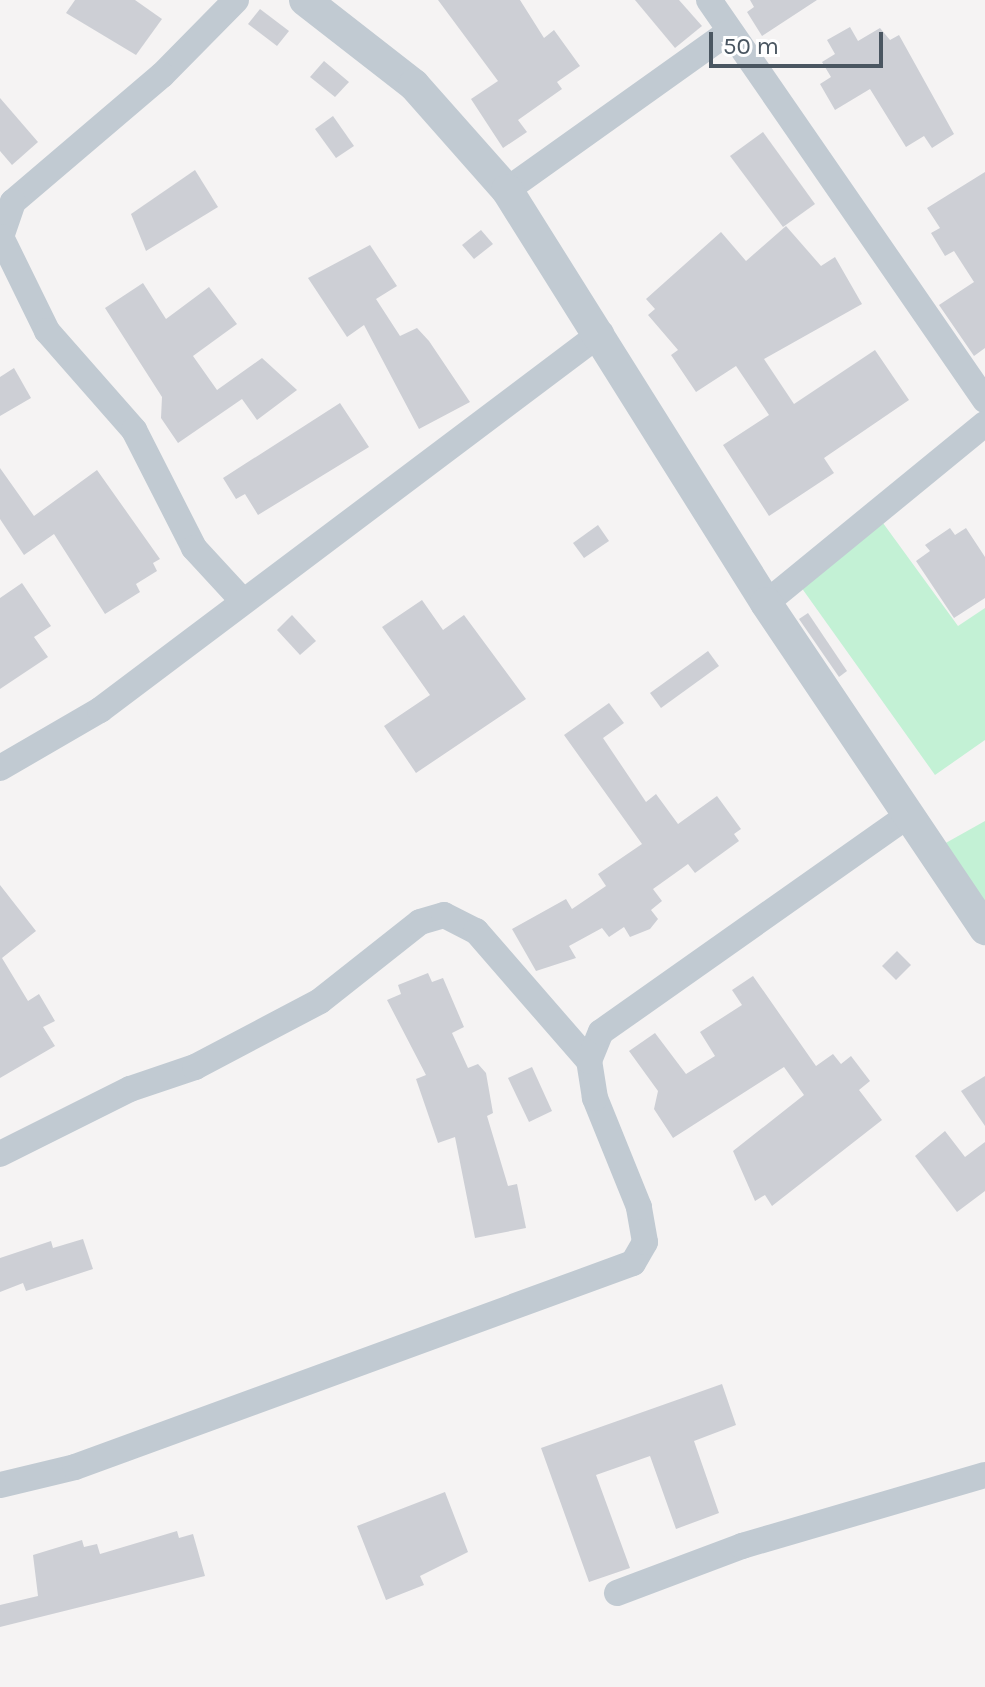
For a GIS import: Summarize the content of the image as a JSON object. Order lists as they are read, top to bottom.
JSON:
{
  "scale_bar": "50 m"
}
